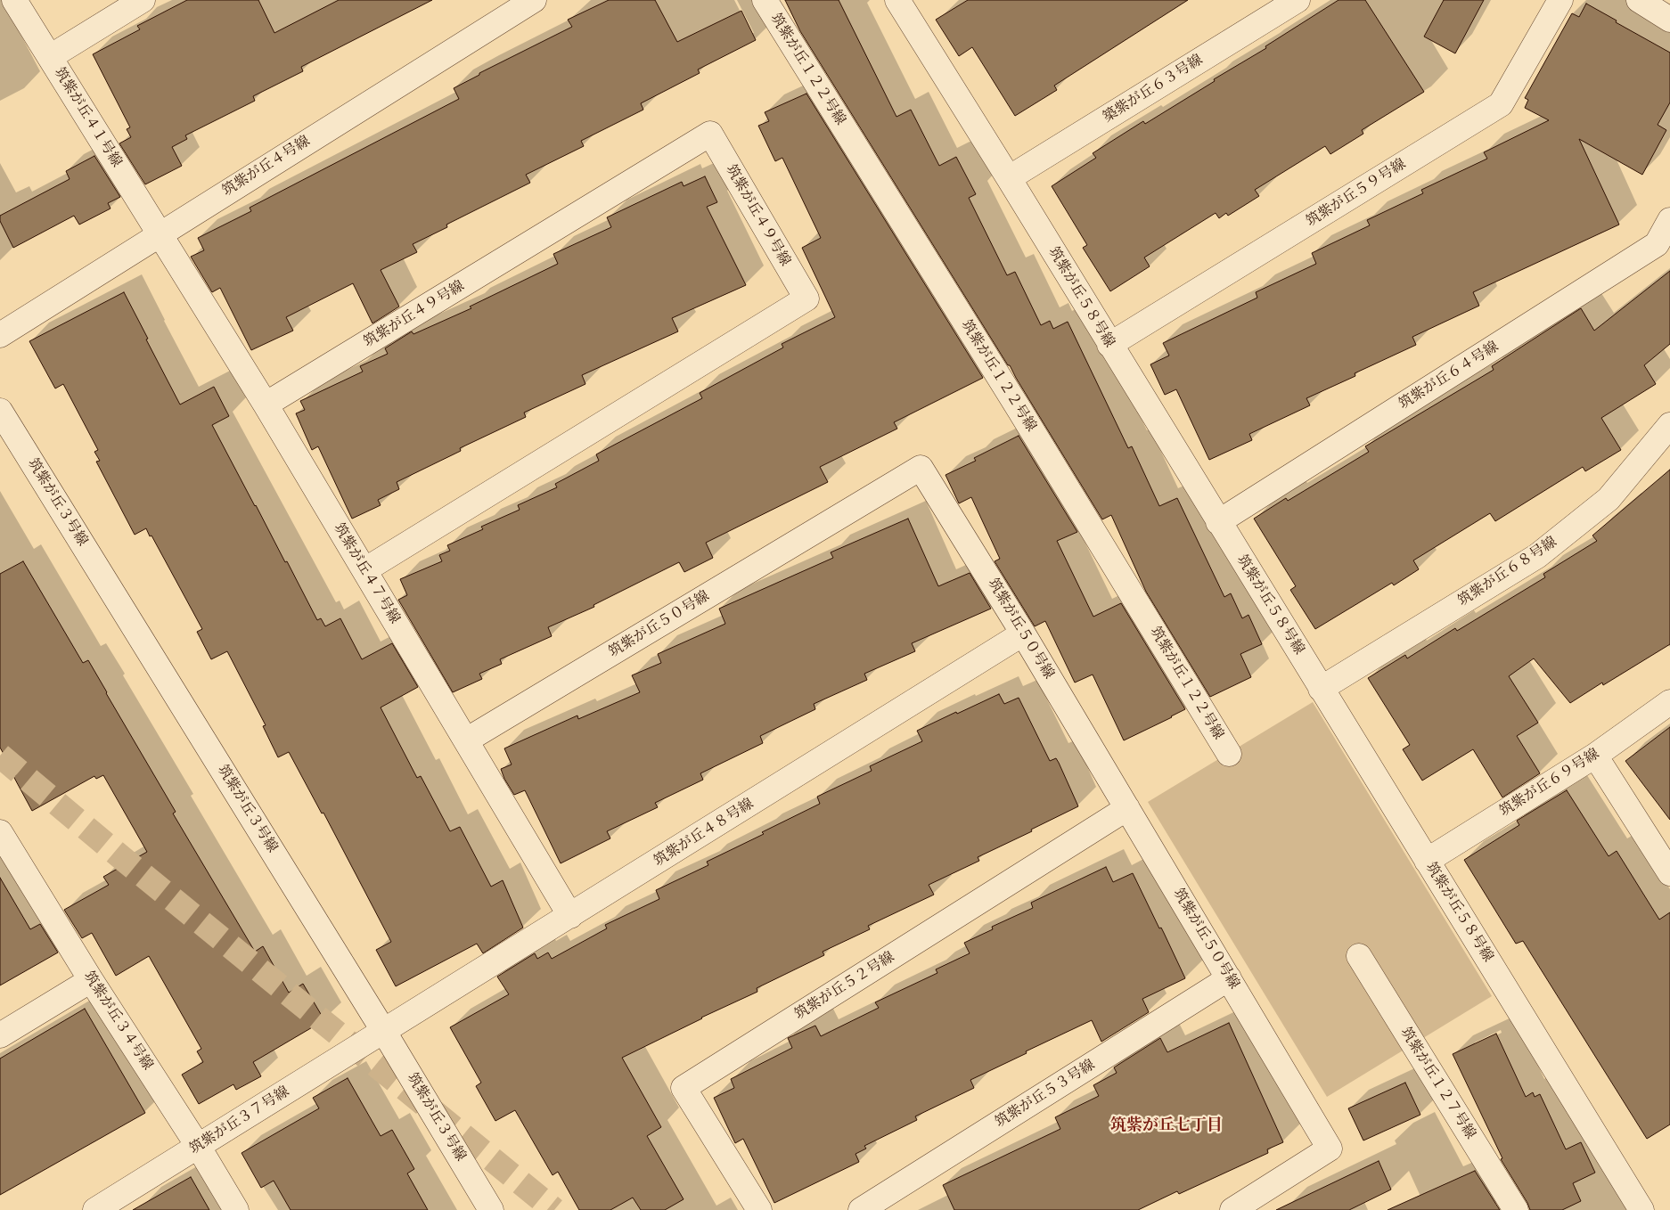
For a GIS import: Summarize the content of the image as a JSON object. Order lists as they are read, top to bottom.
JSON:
{
  "streets": {
    "street": [
      "筑紫が丘１２２号線",
      "築紫が丘６３号線",
      "筑紫が丘４１号線",
      "筑紫が丘４号線",
      "筑紫が丘５９号線",
      "筑紫が丘４９号線",
      "筑紫が丘５８号線",
      "筑紫が丘６４号線",
      "筑紫が丘３号線",
      "筑紫が丘６８号線",
      "筑紫が丘４７号線",
      "筑紫が丘５０号線",
      "筑紫が丘６９号線",
      "筑紫が丘４８号線",
      "筑紫が丘５２号線",
      "筑紫が丘３４号線",
      "筑紫が丘１２７号線",
      "筑紫が丘５３号線",
      "筑紫が丘３７号線"
    ]
  },
  "crossings": [
    ["築紫が丘６３号線", "筑紫が丘５８号線"],
    ["筑紫が丘４１号線", "筑紫が丘４号線"],
    ["筑紫が丘４１号線", "筑紫が丘４７号線"],
    ["筑紫が丘４号線", "筑紫が丘４７号線"],
    ["筑紫が丘５９号線", "筑紫が丘５８号線"],
    ["筑紫が丘４９号線", "筑紫が丘４７号線"],
    ["筑紫が丘５８号線", "筑紫が丘６４号線"],
    ["筑紫が丘５８号線", "筑紫が丘６８号線"],
    ["筑紫が丘５８号線", "筑紫が丘６９号線"],
    ["筑紫が丘３号線", "筑紫が丘４８号線"],
    ["筑紫が丘３号線", "筑紫が丘３７号線"],
    ["筑紫が丘４７号線", "筑紫が丘５０号線"],
    ["筑紫が丘４７号線", "筑紫が丘４８号線"],
    ["筑紫が丘５０号線", "筑紫が丘４８号線"],
    ["筑紫が丘５０号線", "筑紫が丘５２号線"],
    ["筑紫が丘５０号線", "筑紫が丘５３号線"],
    ["筑紫が丘４８号線", "筑紫が丘３７号線"],
    ["筑紫が丘３４号線", "筑紫が丘３７号線"]
  ],
  "districts": ["筑紫が丘七丁目"]
}
